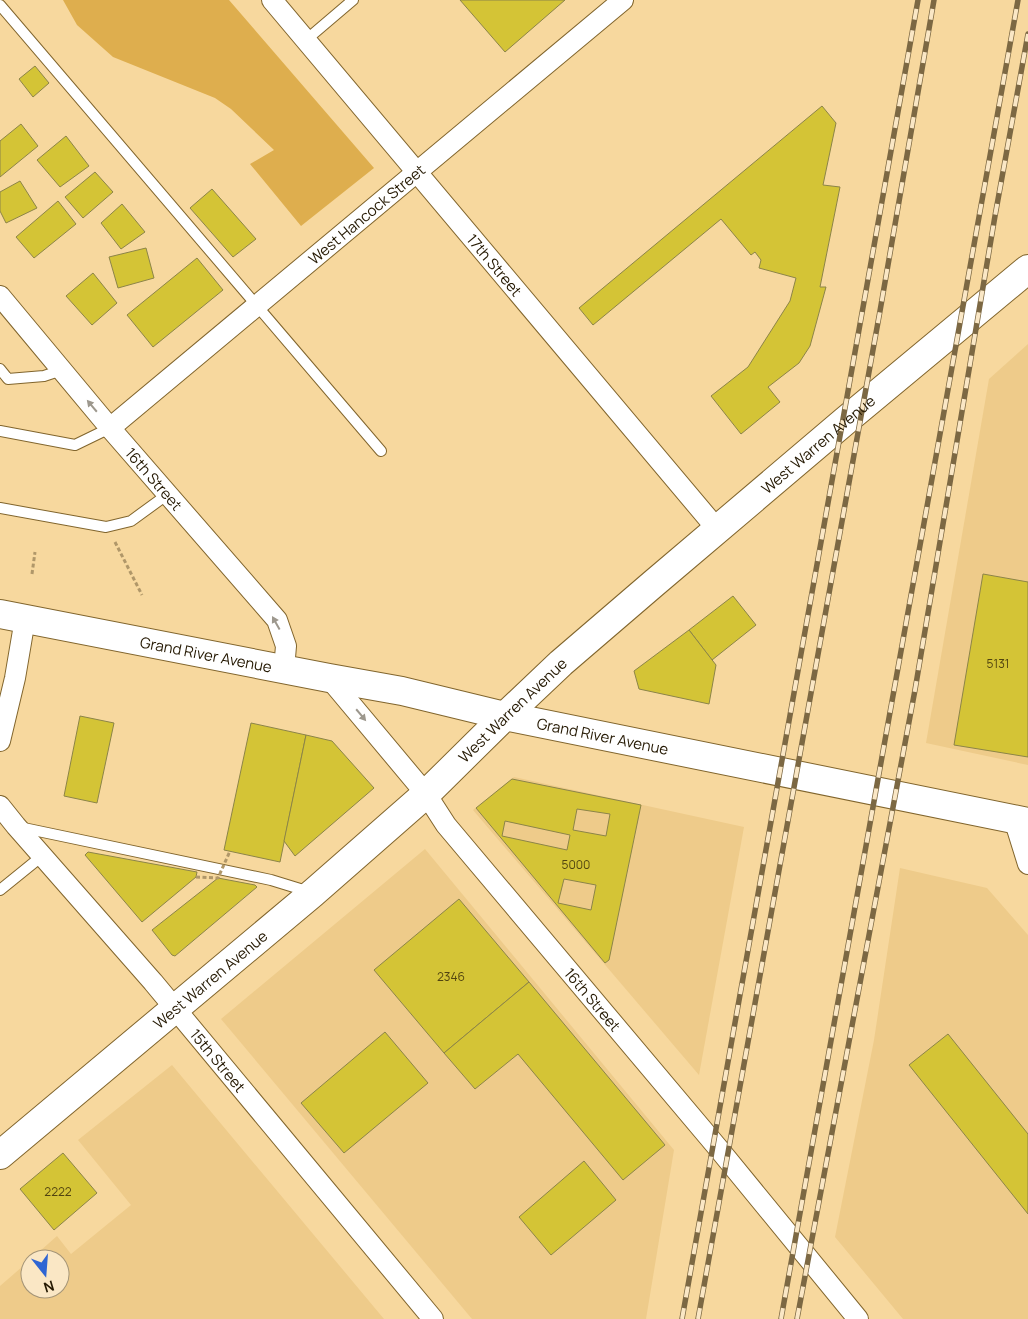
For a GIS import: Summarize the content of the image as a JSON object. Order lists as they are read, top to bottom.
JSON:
{
  "streets": {
    "main road": ["West Warren Avenue", "Grand River Avenue"],
    "street": [
      "West Hancock Street",
      "17th Street",
      "16th Street",
      "15th Street"
    ]
  },
  "crossings": [
    ["West Hancock Street", "17th Street"],
    ["West Hancock Street", "16th Street"],
    ["17th Street", "West Warren Avenue"],
    ["West Warren Avenue", "16th Street"],
    ["West Warren Avenue", "Grand River Avenue"],
    ["West Warren Avenue", "15th Street"],
    ["16th Street", "Grand River Avenue"]
  ],
  "house_numbers": [
    "5131",
    "5000",
    "2346",
    "2222"
  ],
  "north": "bottom"
}
